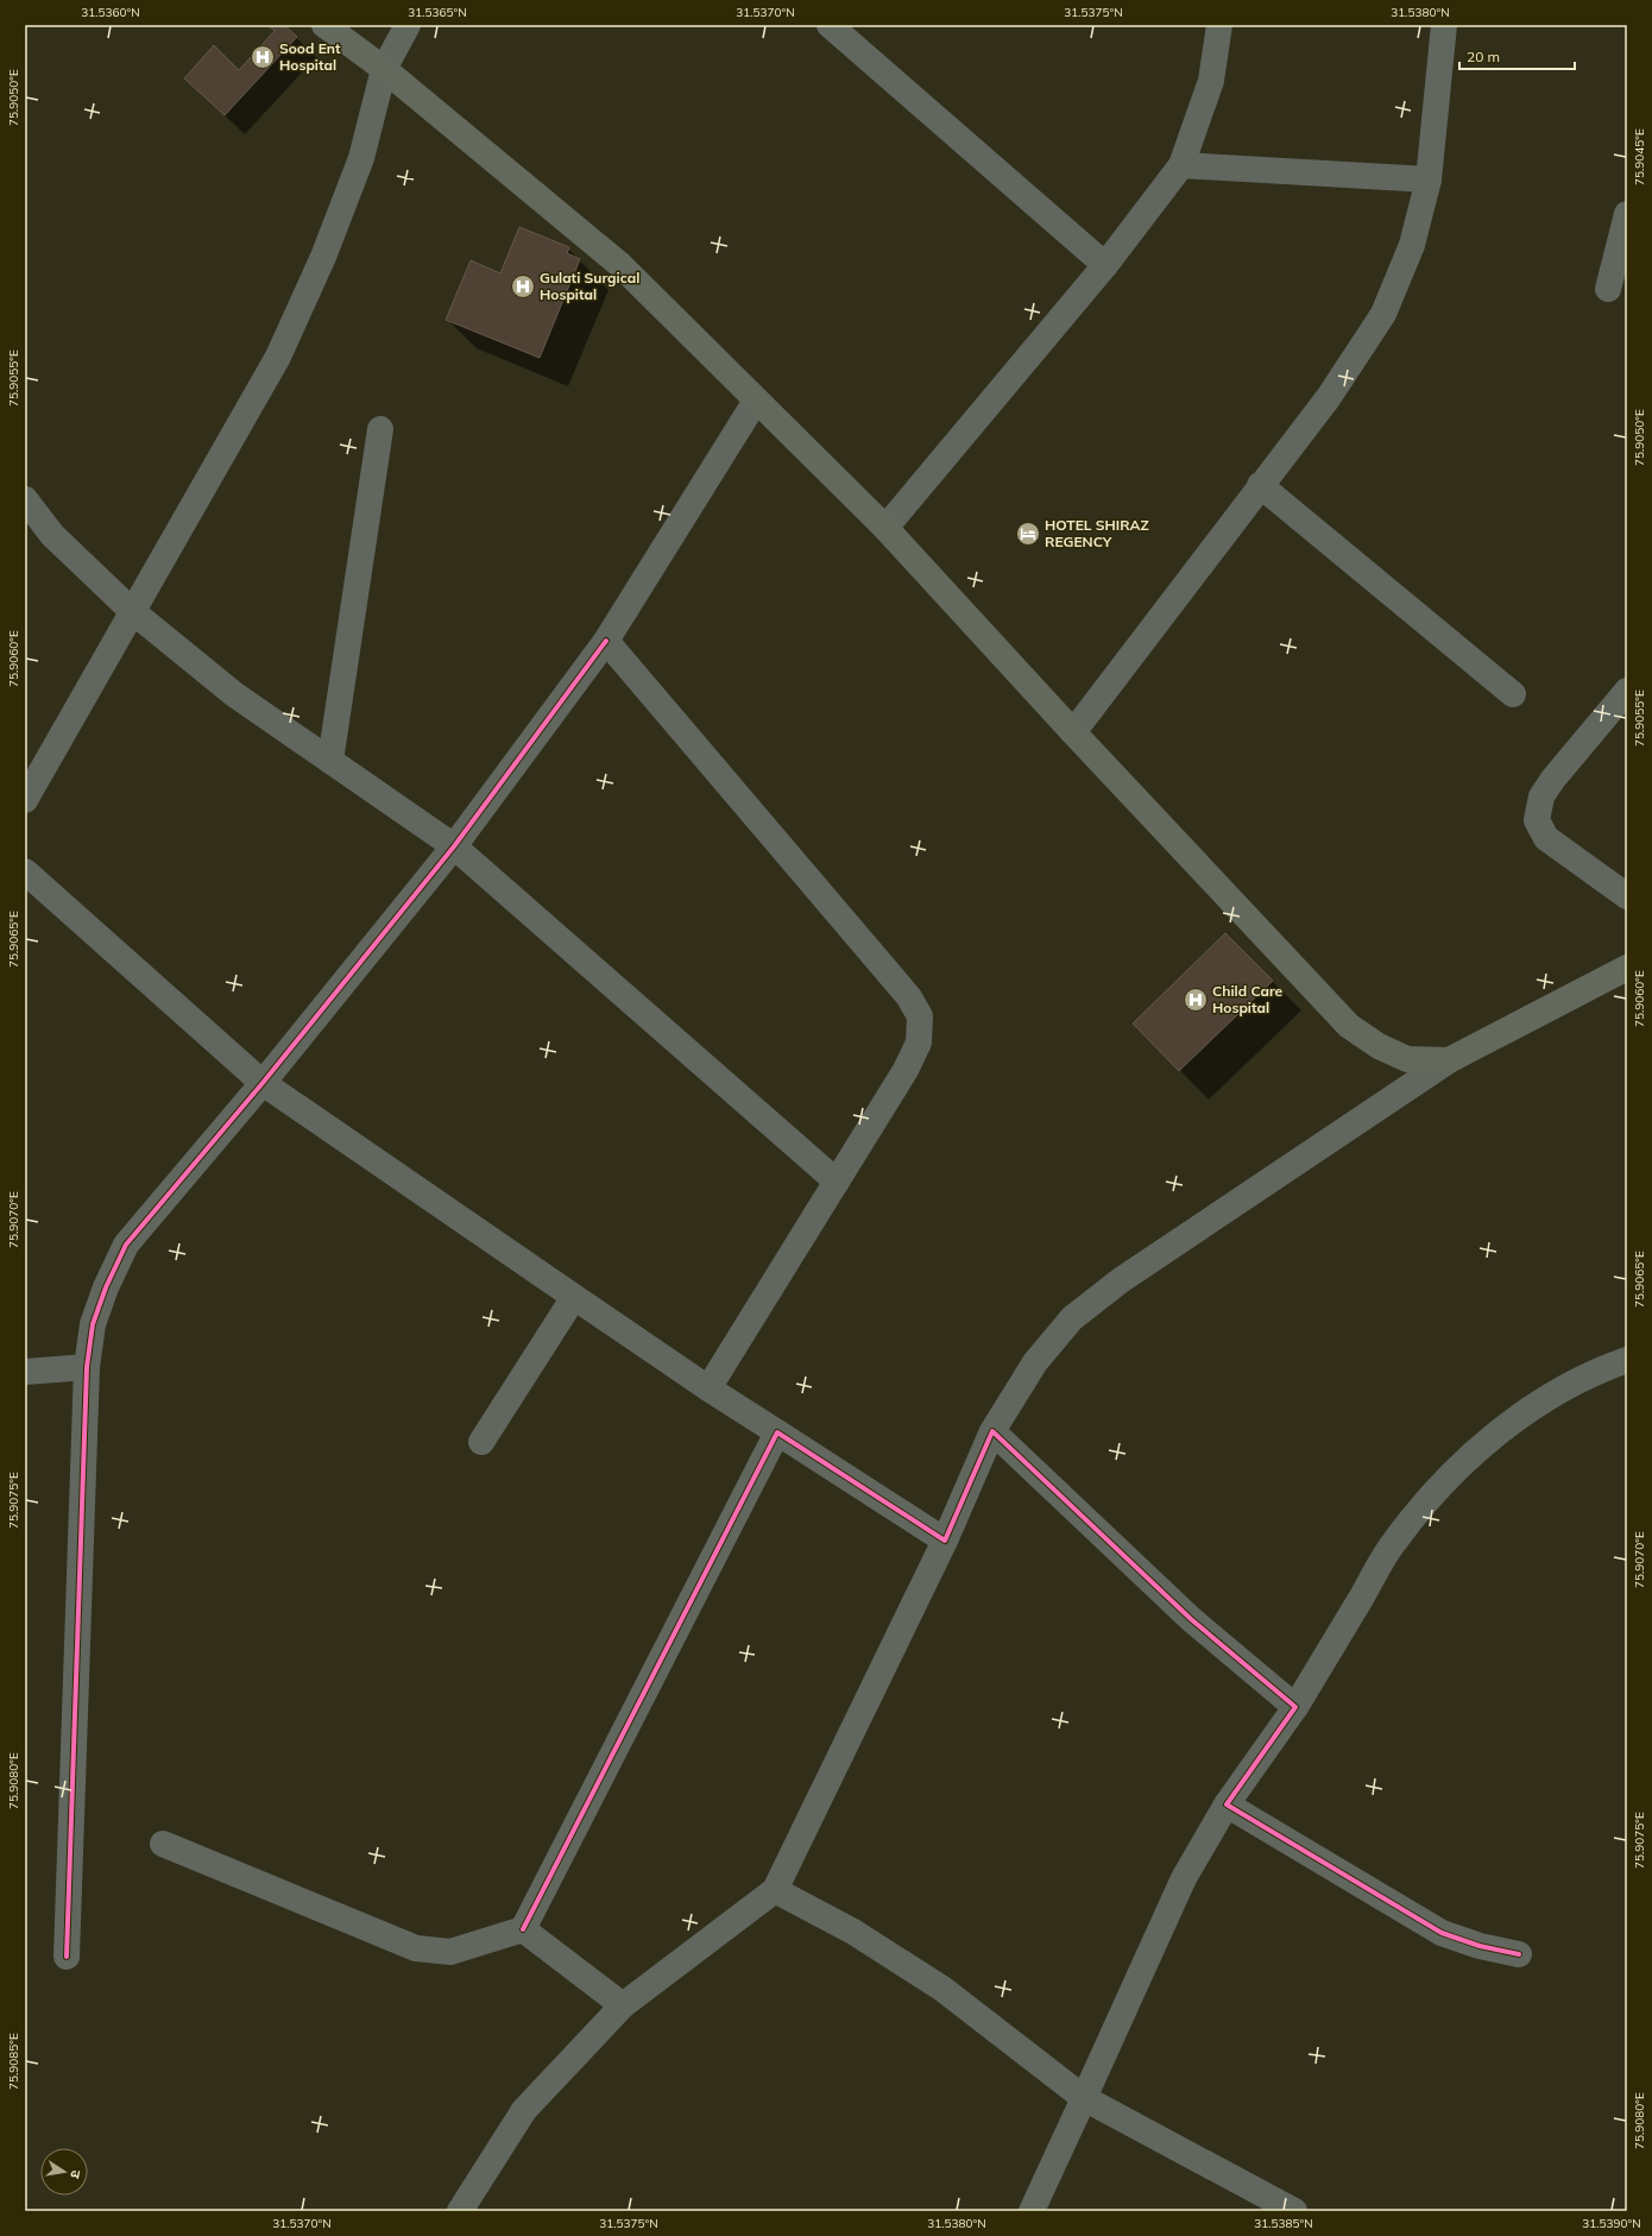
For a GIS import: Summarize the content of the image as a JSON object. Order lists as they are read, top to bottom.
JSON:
{
  "places": {
    "hospital": ["Sood Ent Hospital", "Gulati Surgical Hospital", "Child Care Hospital"],
    "hotel": ["HOTEL SHIRAZ REGENCY"]
  },
  "scale_bar": "20 m",
  "north": "right",
  "coordinates": [
    "31.5360°N",
    "31.5365°N",
    "31.5370°N",
    "31.5375°N",
    "31.5380°N",
    "75.9050°E",
    "75.9045°E",
    "75.9055°E",
    "75.9060°E",
    "75.9065°E",
    "75.9070°E",
    "75.9075°E",
    "75.9080°E",
    "75.9085°E",
    "31.5385°N",
    "31.5390°N"
  ]
}
